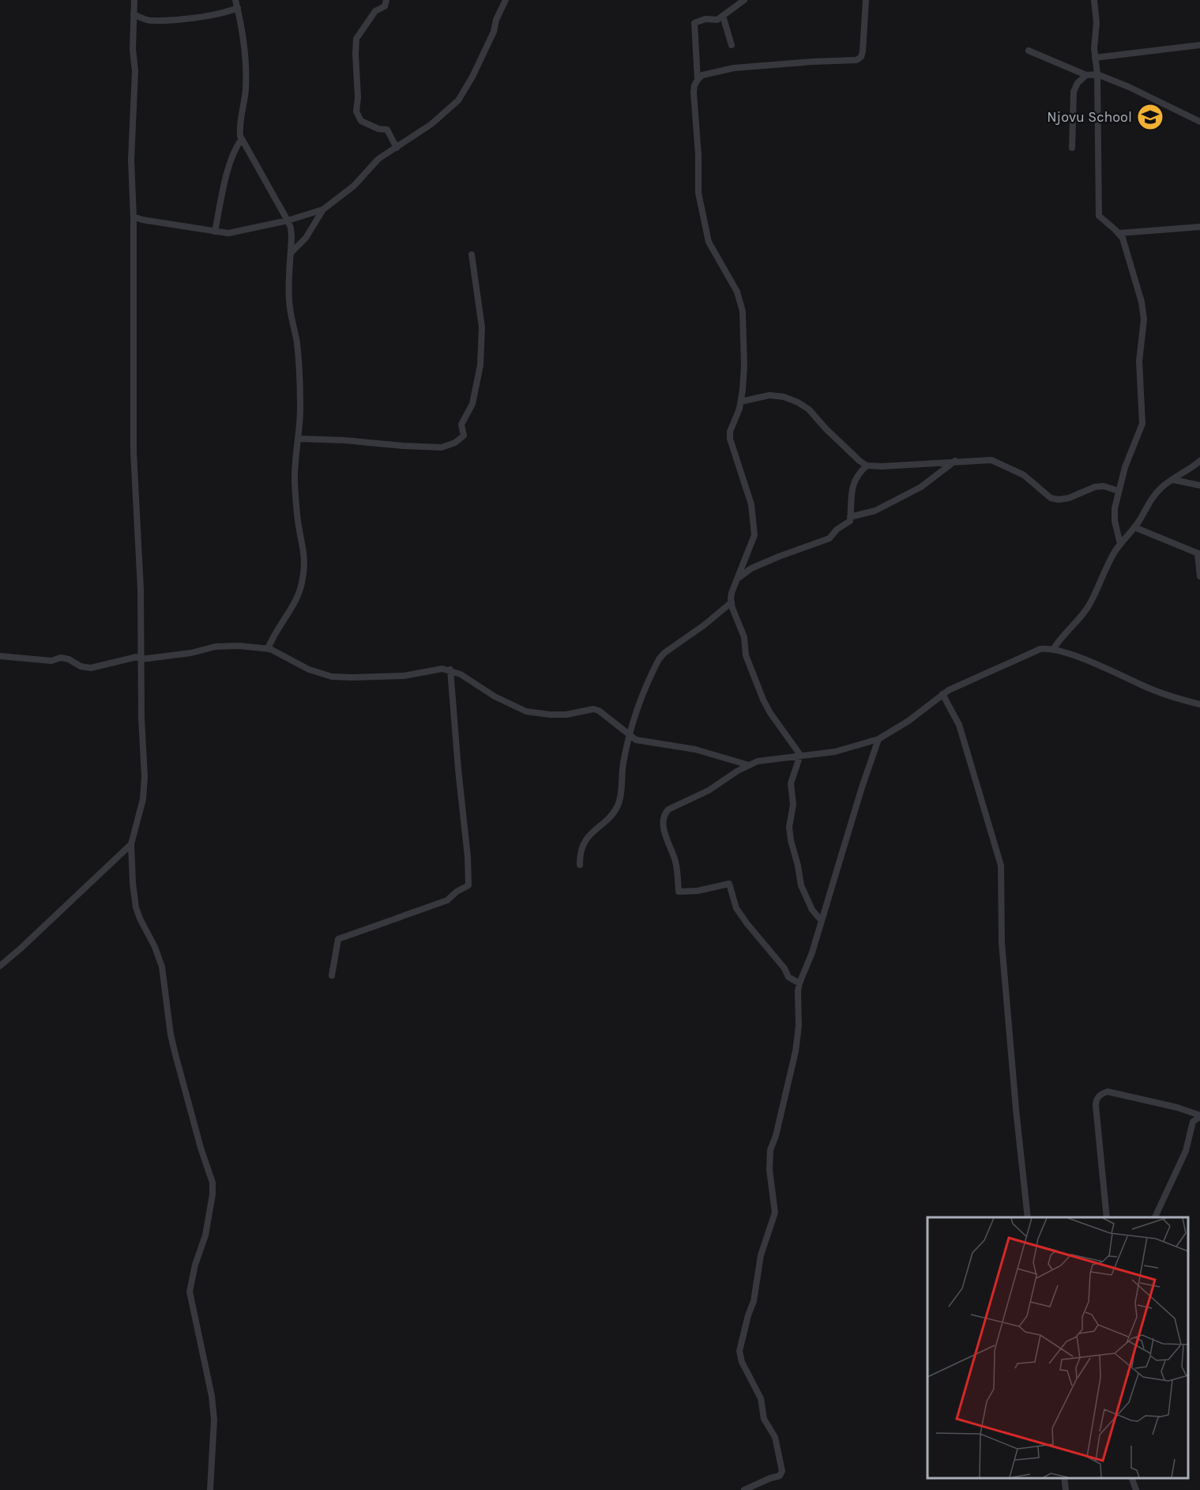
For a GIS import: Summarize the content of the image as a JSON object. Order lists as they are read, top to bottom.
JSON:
{
  "places": {
    "school or university": ["Njovu School"]
  }
}
